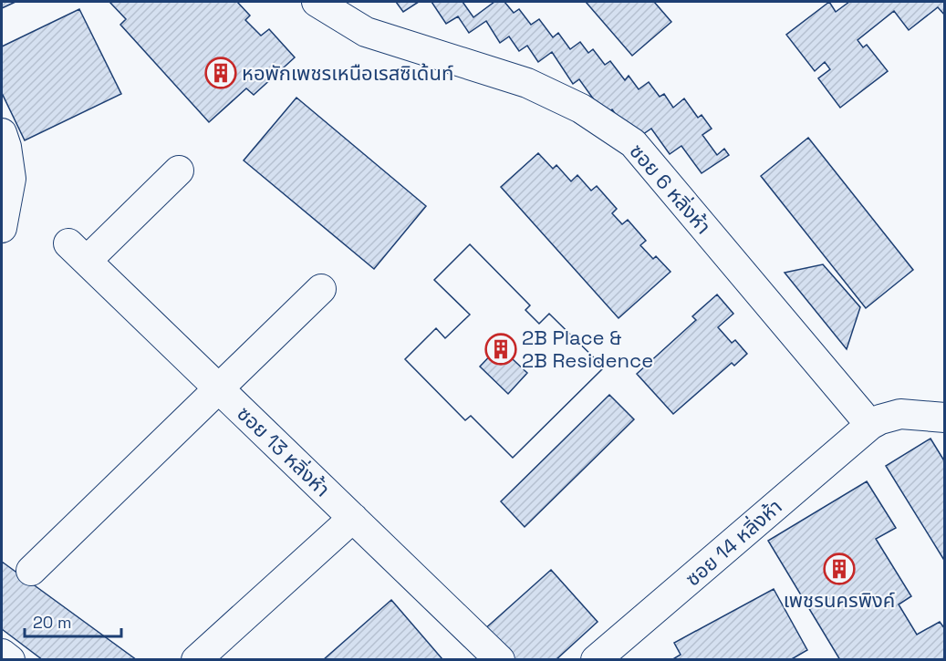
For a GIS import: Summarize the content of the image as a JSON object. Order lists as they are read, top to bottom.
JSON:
{
  "streets": {
    "street": ["ซอย 6 หลิ่งห้า", "ซอย 13 หลิ่งห้า", "ซอย 14 หลิ่งห้า"]
  },
  "crossings": [
    ["ซอย 6 หลิ่งห้า", "ซอย 14 หลิ่งห้า"]
  ],
  "places": {
    "building": ["หอพักเพชรเหนือเรสซิเด้นท์", "2B Place & 2B Residence", "เพชรนครพิงค์"]
  },
  "scale_bar": "20 m"
}
